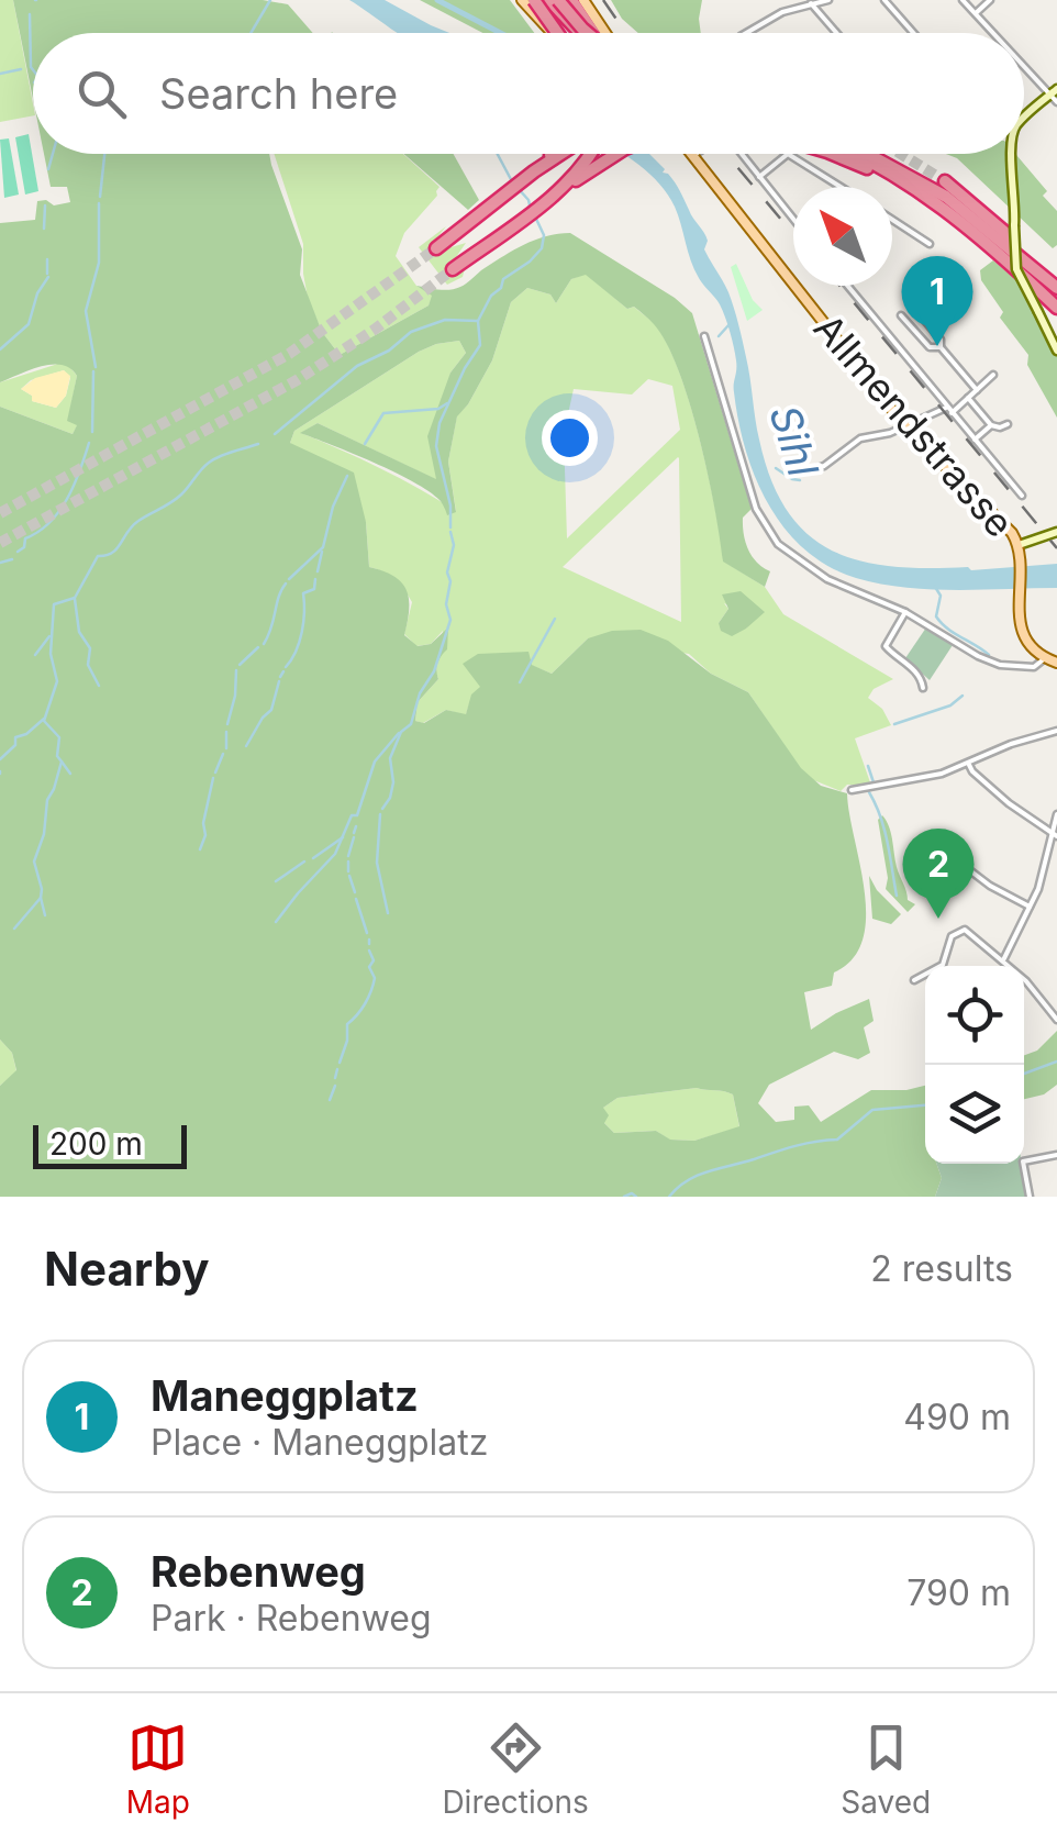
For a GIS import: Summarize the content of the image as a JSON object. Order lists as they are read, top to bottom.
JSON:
{
  "streets": {
    "main road": ["Allmendstrasse"]
  },
  "water": ["Sihl"],
  "scale_bar": "200 m",
  "north": "top left",
  "page": {
    "search": "Search here",
    "pins": ["1", "2"],
    "scale": "200 m",
    "heading": ["Nearby", "2 results"],
    "list": [
      {
        "mark": "1",
        "name": "Maneggplatz",
        "note": "Place · Maneggplatz",
        "value": "490 m"
      },
      {
        "mark": "2",
        "name": "Rebenweg",
        "note": "Park · Rebenweg",
        "value": "790 m"
      }
    ],
    "nav": ["Map", "Directions", "Saved"]
  }
}
